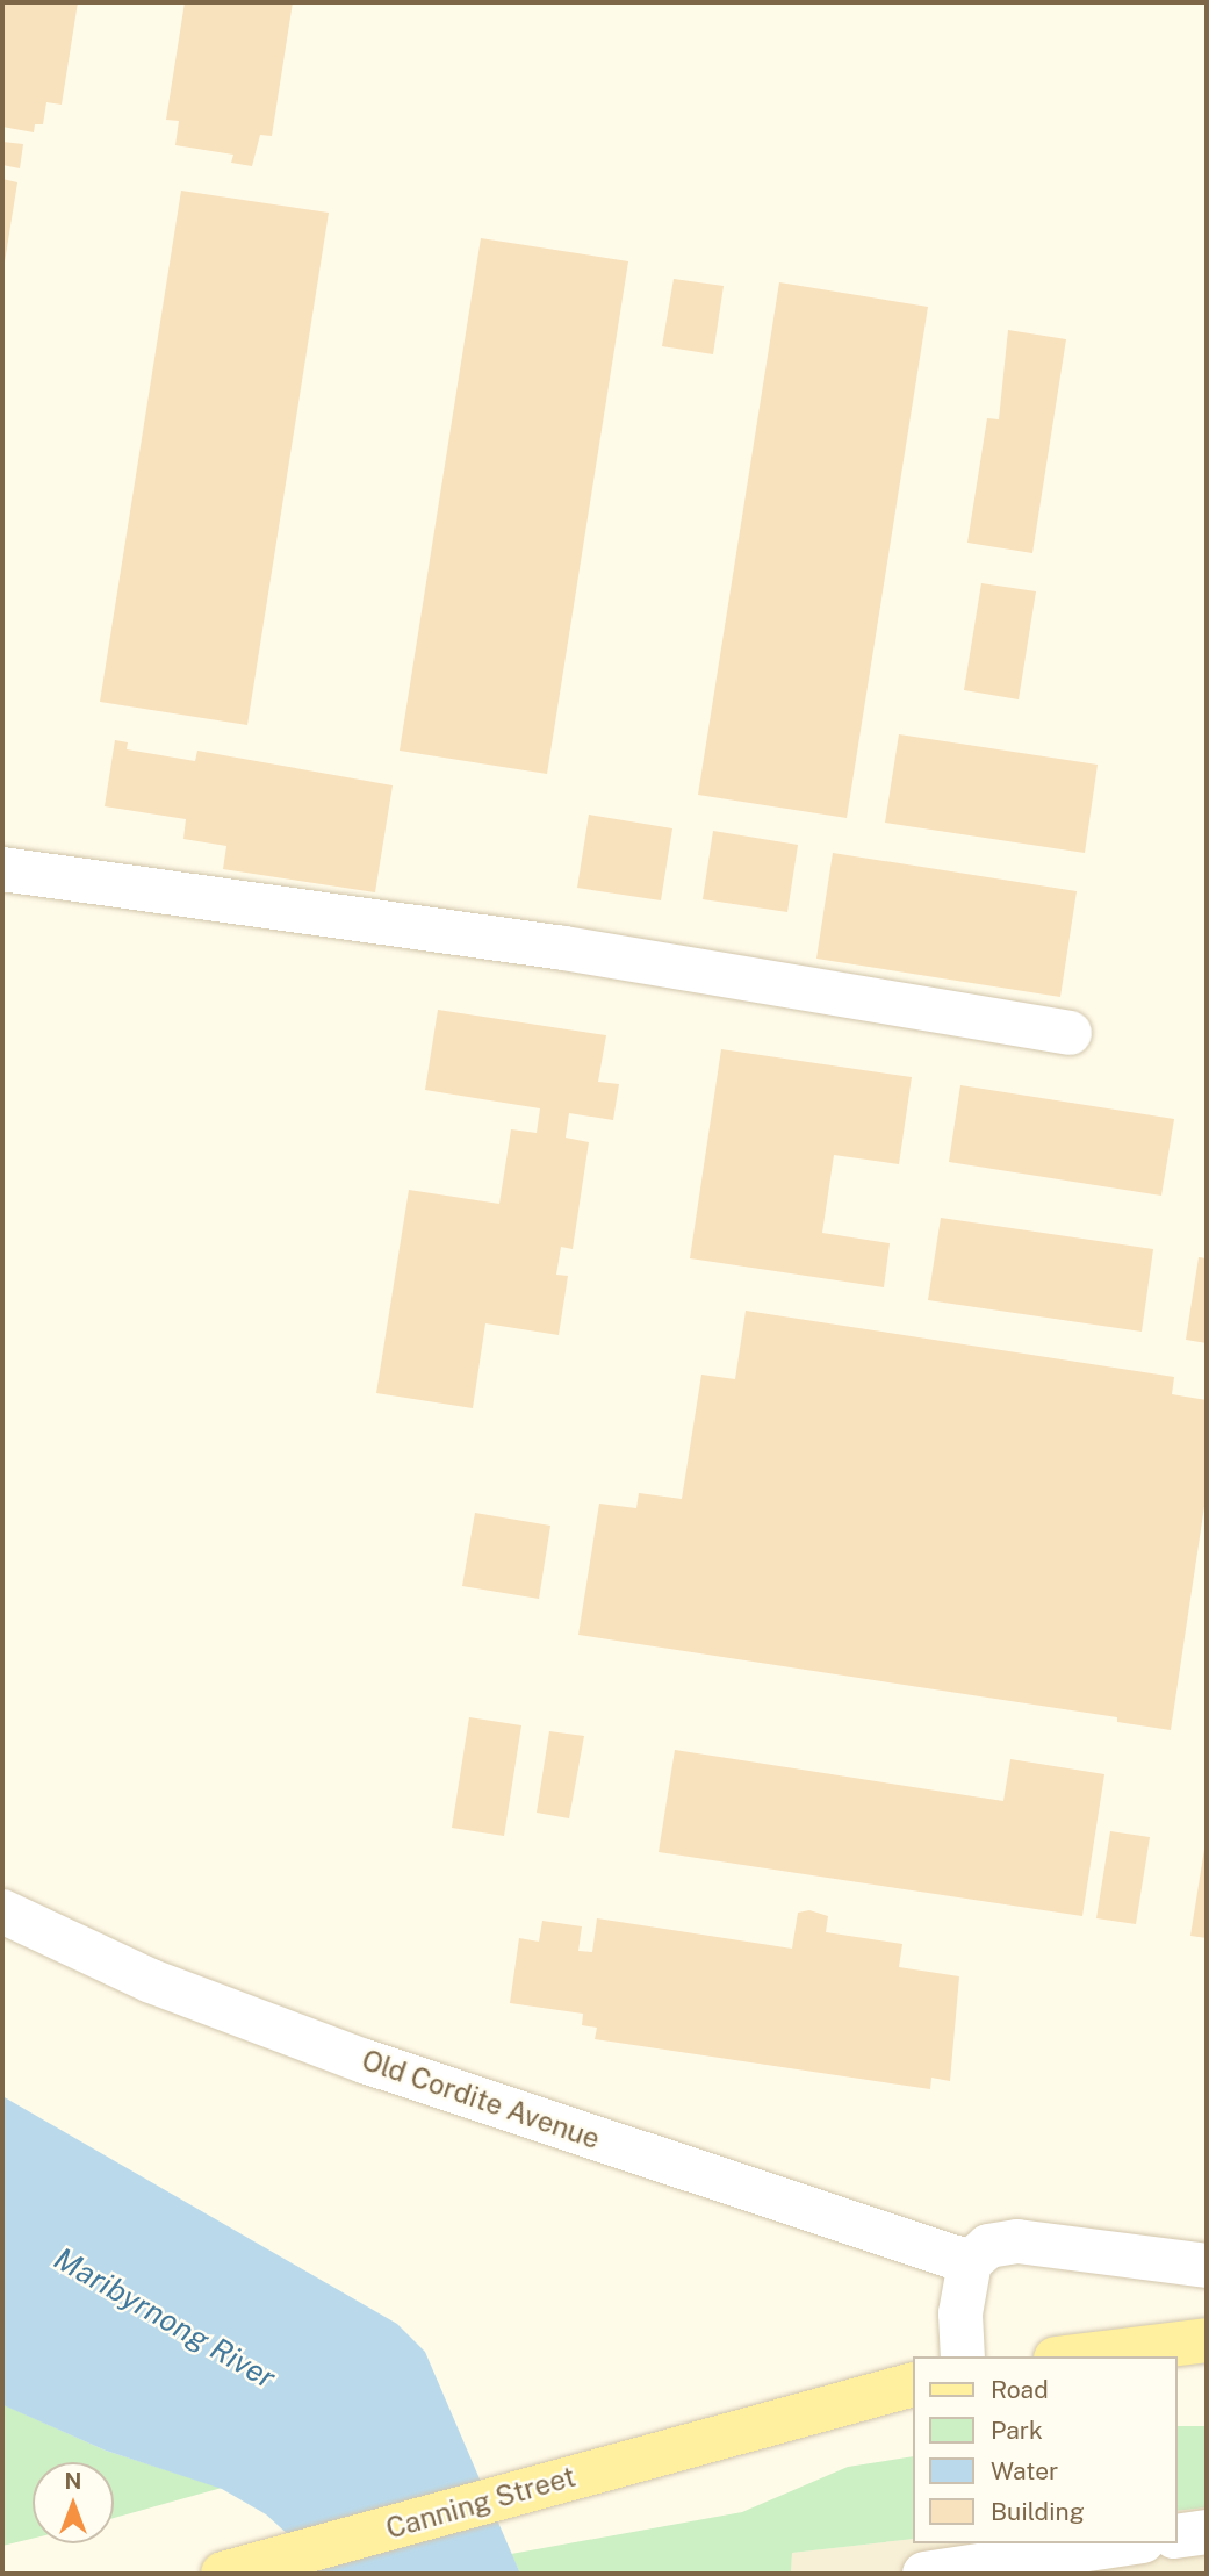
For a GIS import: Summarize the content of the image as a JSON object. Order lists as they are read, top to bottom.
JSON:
{
  "streets": {
    "main road": ["Canning Street"],
    "street": ["Old Cordite Avenue"]
  },
  "water": ["Maribyrnong River"],
  "legend": [
    "Road",
    "Park",
    "Water",
    "Building"
  ],
  "north": "top"
}
